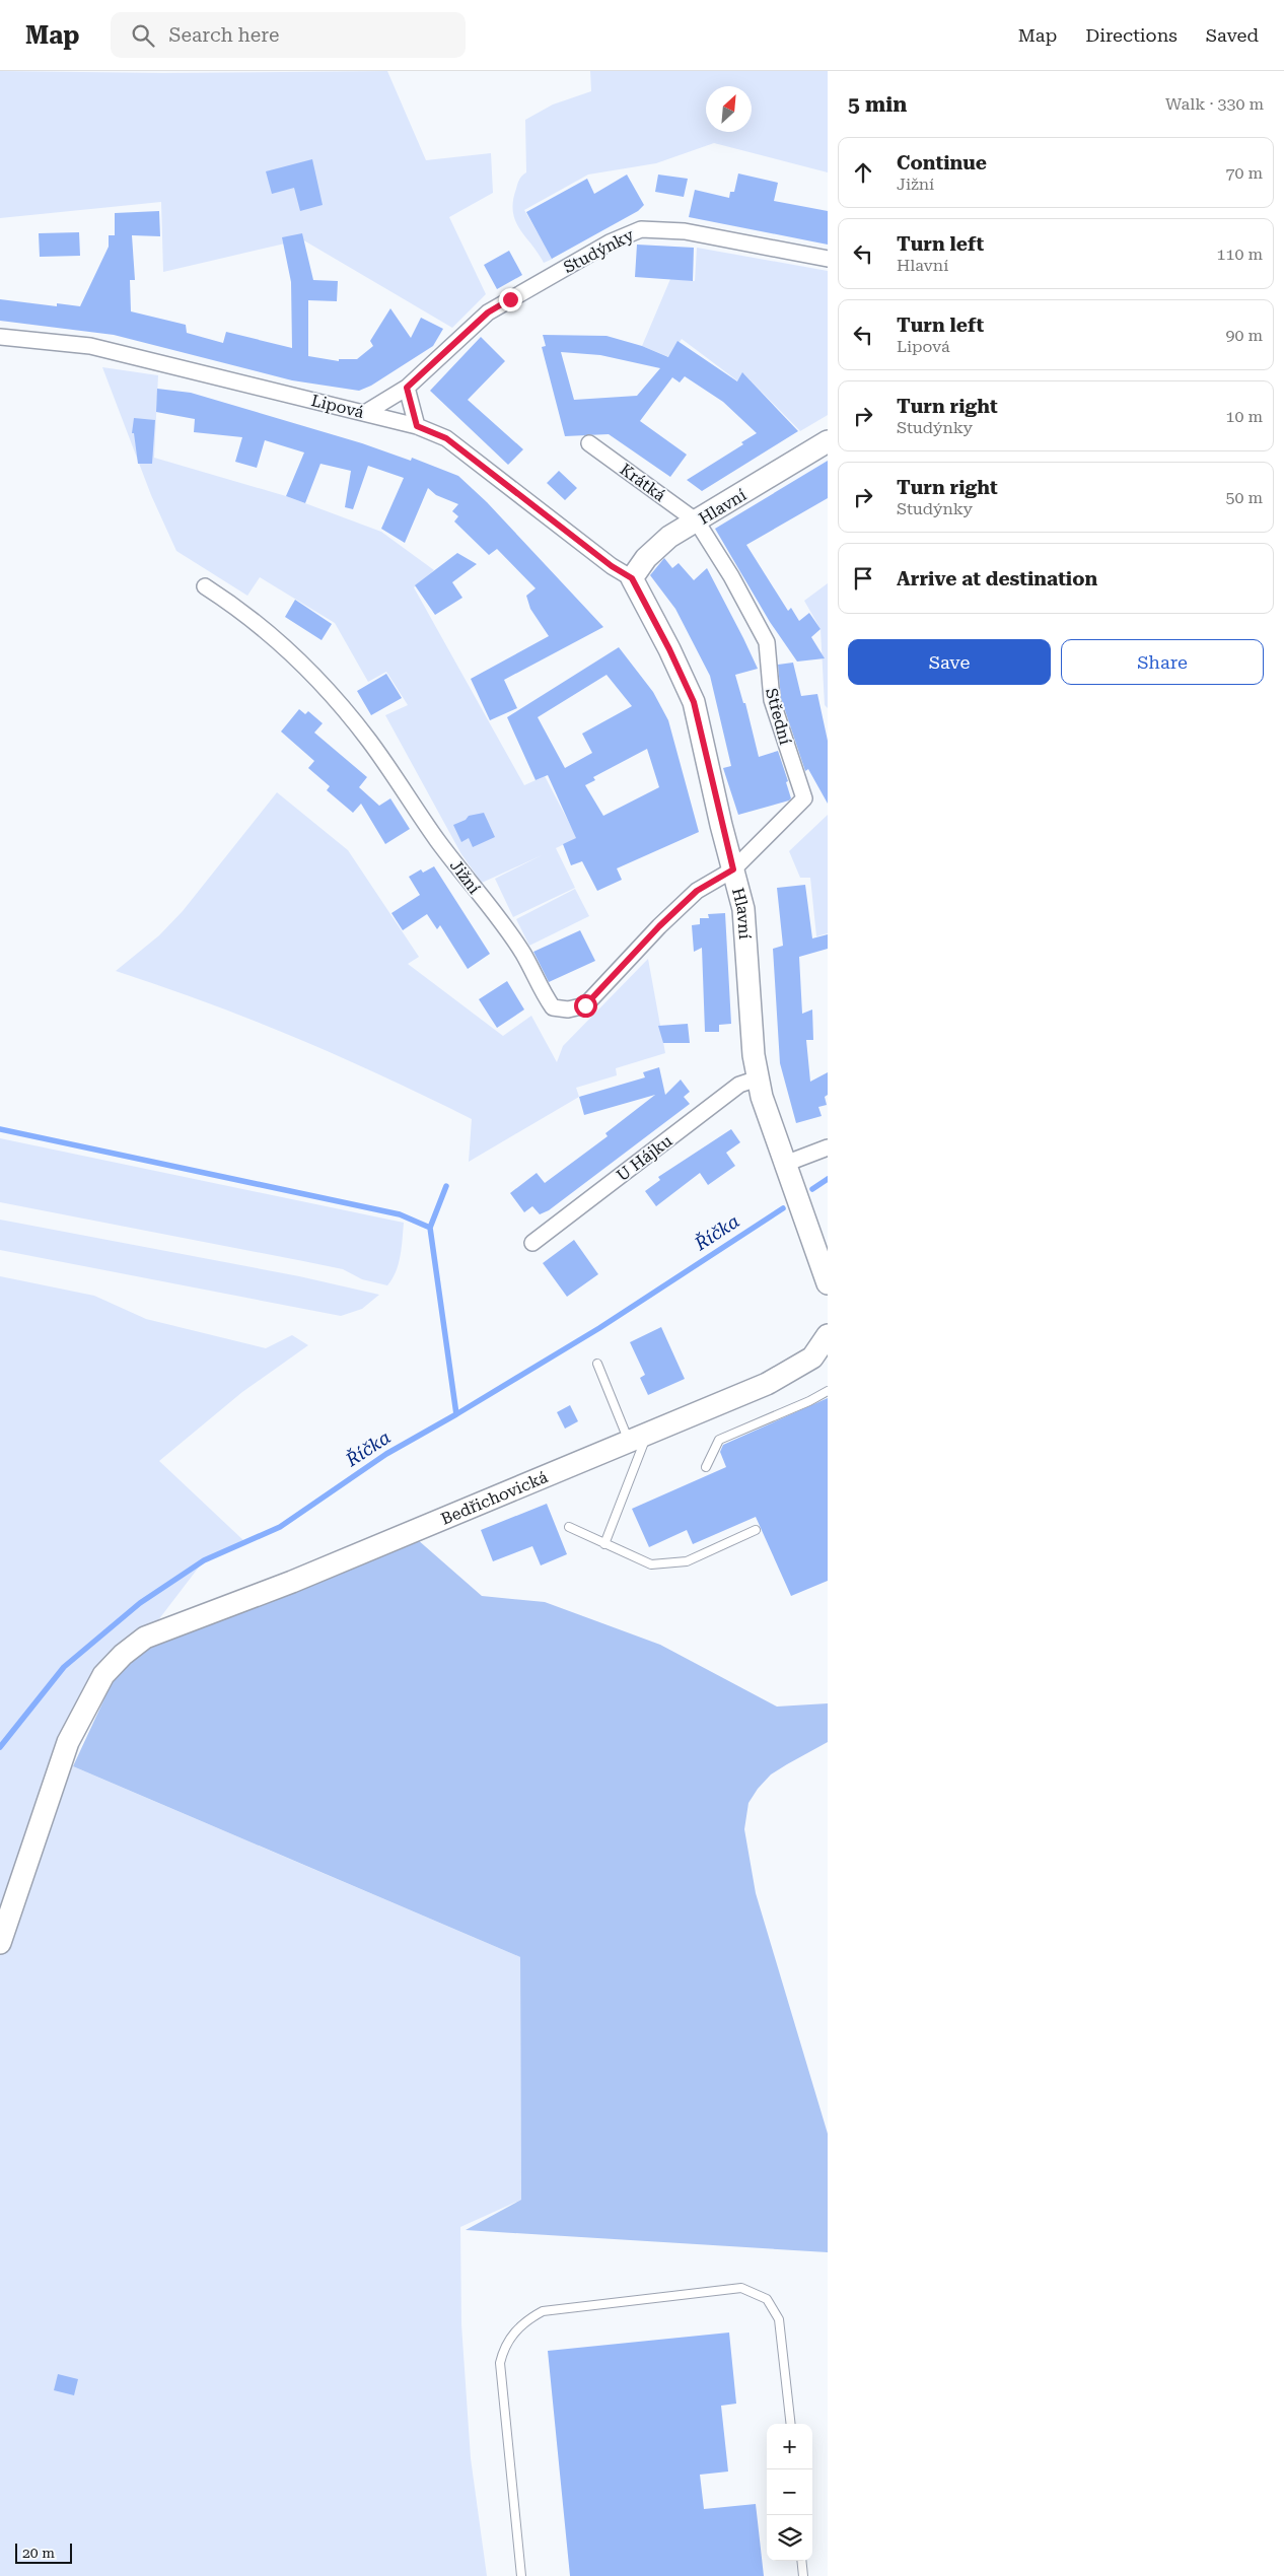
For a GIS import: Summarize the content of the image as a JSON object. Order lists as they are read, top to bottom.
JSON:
{
  "streets": {
    "street": [
      "Studýnky",
      "Lipová",
      "Krátká",
      "Hlavní",
      "Střední",
      "Jižní",
      "U Hájku",
      "Bedřichovická"
    ]
  },
  "crossings": [
    ["Studýnky", "Lipová"],
    ["Lipová", "Hlavní"],
    ["Krátká", "Hlavní"],
    ["Krátká", "Střední"],
    ["Hlavní", "Střední"],
    ["Hlavní", "Jižní"],
    ["Hlavní", "U Hájku"],
    ["Střední", "Jižní"]
  ],
  "water": ["Říčka"],
  "scale_bar": "20 m",
  "north": "top right",
  "page": {
    "header": "Map",
    "search": "Search here",
    "nav": ["Map", "Directions", "Saved"],
    "heading": ["5 min", "Walk · 330 m"],
    "list": [
      ["Continue", "Jižní", "70 m"],
      ["Turn left", "Hlavní", "110 m"],
      ["Turn left", "Lipová", "90 m"],
      ["Turn right", "Studýnky", "10 m"],
      ["Turn right", "Studýnky", "50 m"],
      "Arrive at destination"
    ],
    "buttons": ["Save", "Share"],
    "map_buttons": ["+", "−"],
    "scale": "20 m"
  }
}
